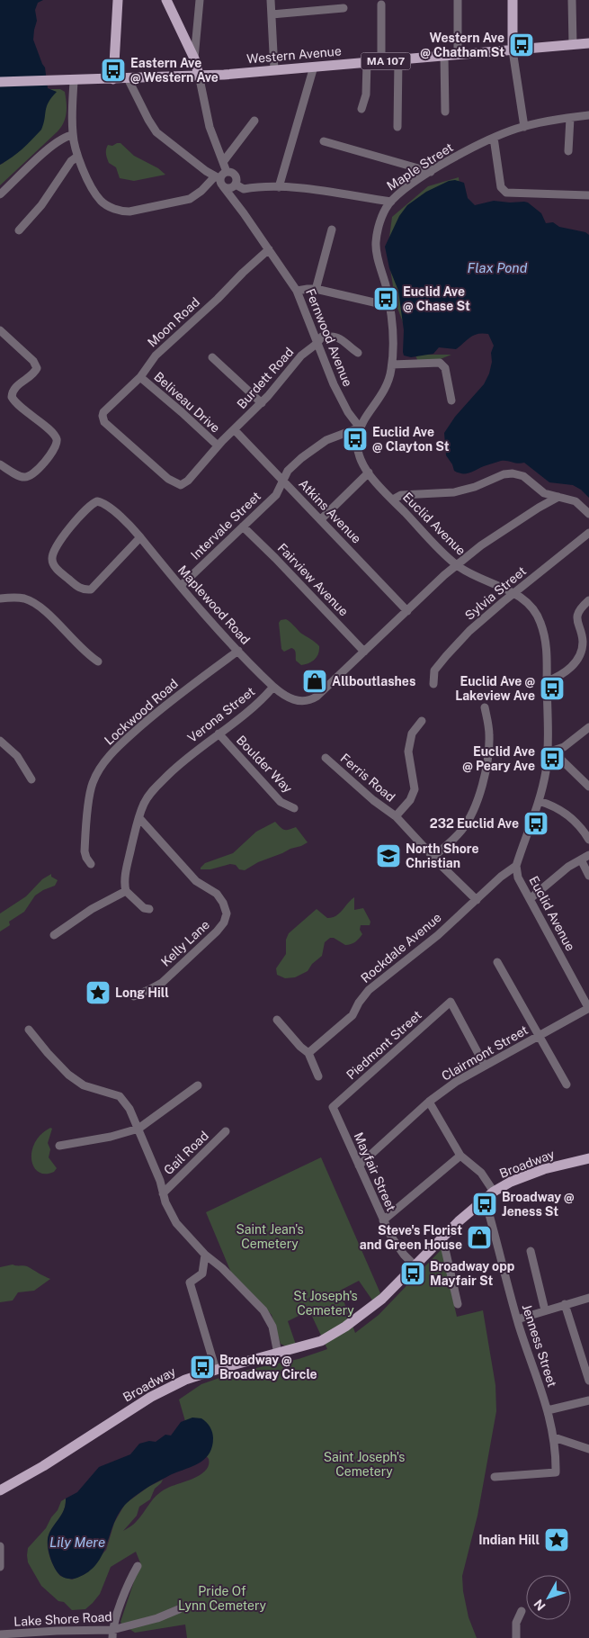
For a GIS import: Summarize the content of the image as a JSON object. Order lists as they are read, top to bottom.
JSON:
{
  "streets": {
    "main road": ["Western Avenue", "MA 107", "Broadway"],
    "street": [
      "Maple Street",
      "Moon Road",
      "Fernwood Avenue",
      "Burdett Road",
      "Beliveau Drive",
      "Atkins Avenue",
      "Euclid Avenue",
      "Intervale Street",
      "Fairview Avenue",
      "Sylvia Street",
      "Maplewood Road",
      "Lockwood Road",
      "Verona Street",
      "Boulder Way",
      "Ferris Road",
      "Kelly Lane",
      "Rockdale Avenue",
      "Piedmont Street",
      "Clairmont Street",
      "Gail Road",
      "Mayfair Street",
      "Jenness Street",
      "Lake Shore Road"
    ]
  },
  "crossings": [
    ["Maple Street", "Fernwood Avenue"],
    ["Maple Street", "Euclid Avenue"],
    ["Moon Road", "Fernwood Avenue"],
    ["Moon Road", "Burdett Road"],
    ["Moon Road", "Beliveau Drive"],
    ["Fernwood Avenue", "Burdett Road"],
    ["Fernwood Avenue", "Euclid Avenue"],
    ["Fernwood Avenue", "Intervale Street"],
    ["Burdett Road", "Beliveau Drive"],
    ["Burdett Road", "Atkins Avenue"],
    ["Atkins Avenue", "Intervale Street"],
    ["Atkins Avenue", "Verona Street"],
    ["Euclid Avenue", "Intervale Street"],
    ["Euclid Avenue", "Sylvia Street"],
    ["Euclid Avenue", "Verona Street"],
    ["Euclid Avenue", "Rockdale Avenue"],
    ["Euclid Avenue", "Clairmont Street"],
    ["Intervale Street", "Fairview Avenue"],
    ["Intervale Street", "Maplewood Road"],
    ["Fairview Avenue", "Verona Street"],
    ["Maplewood Road", "Lockwood Road"],
    ["Maplewood Road", "Verona Street"],
    ["Verona Street", "Boulder Way"],
    ["Verona Street", "Kelly Lane"],
    ["Ferris Road", "Rockdale Avenue"],
    ["Piedmont Street", "Clairmont Street"],
    ["Piedmont Street", "Mayfair Street"],
    ["Clairmont Street", "Mayfair Street"],
    ["Broadway", "Mayfair Street"],
    ["Broadway", "Jenness Street"]
  ],
  "water": ["Flax Pond", "Lily Mere"],
  "parks": [
    "Saint Jean's Cemetery",
    "St Joseph's Cemetery",
    "Saint Joseph's Cemetery",
    "Pride Of Lynn Cemetery"
  ],
  "places": {
    "bus stop": [
      "Western Ave @ Chatham St",
      "Eastern Ave @ Western Ave",
      "Euclid Ave @ Chase St",
      "Euclid Ave @ Clayton St",
      "Euclid Ave @ Lakeview Ave",
      "Euclid Ave @ Peary Ave",
      "232 Euclid Ave",
      "Broadway @ Jeness St",
      "Broadway opp Mayfair St",
      "Broadway @ Broadway Circle"
    ],
    "shop": ["Allboutlashes", "Steve's Florist and Green House"],
    "school or university": ["North Shore Christian"],
    "place": ["Long Hill", "Indian Hill"]
  },
  "north": "bottom left"
}
